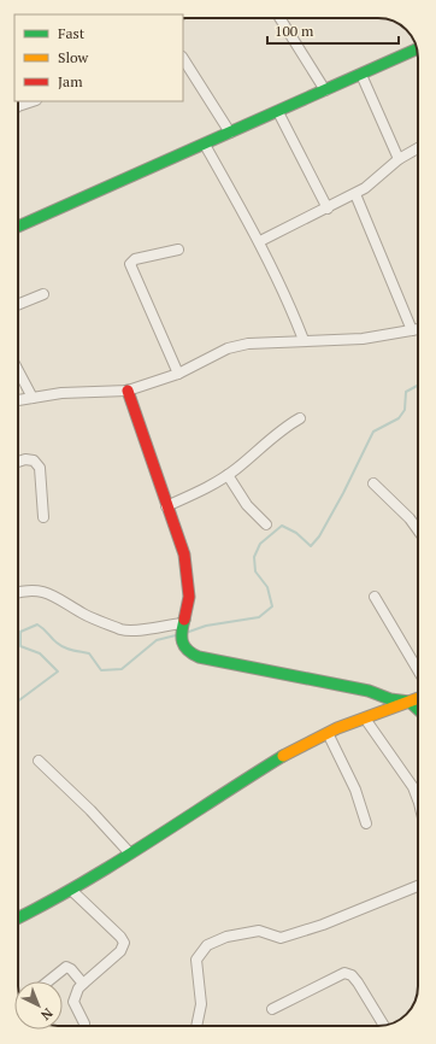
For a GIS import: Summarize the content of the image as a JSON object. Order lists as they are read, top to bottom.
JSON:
{
  "legend": ["Fast", "Slow", "Jam"],
  "scale_bar": "100 m",
  "north": "bottom right"
}
